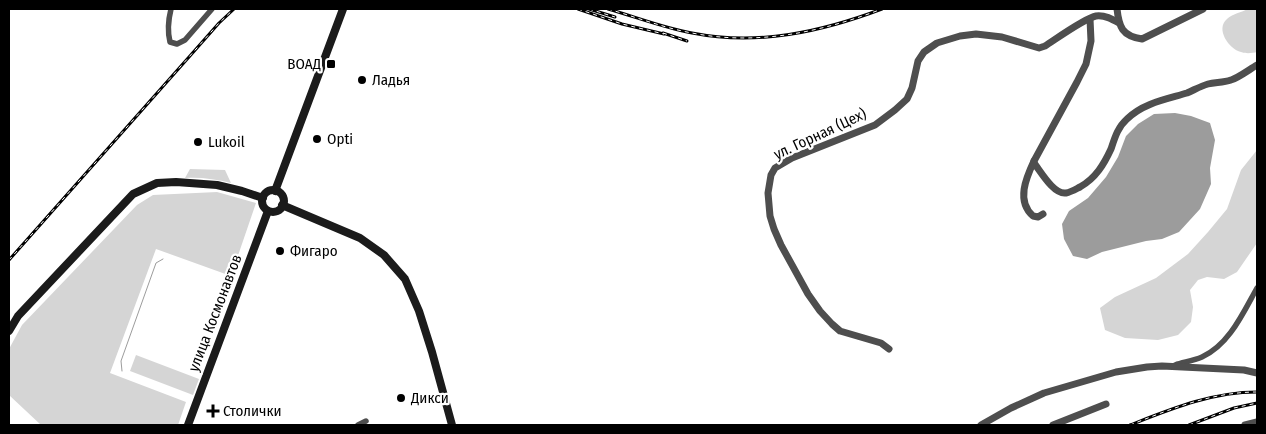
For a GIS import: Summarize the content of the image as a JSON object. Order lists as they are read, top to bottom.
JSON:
{
  "streets": {
    "main road": ["улица Космонавтов"],
    "street": ["ул. Горная (Цех)"]
  },
  "places": {
    "transit": ["ВОАД"],
    "other": [
      "Ладья",
      "Opti",
      "Lukoil",
      "Фигаро",
      "Дикси"
    ],
    "health": ["Столички"]
  }
}
